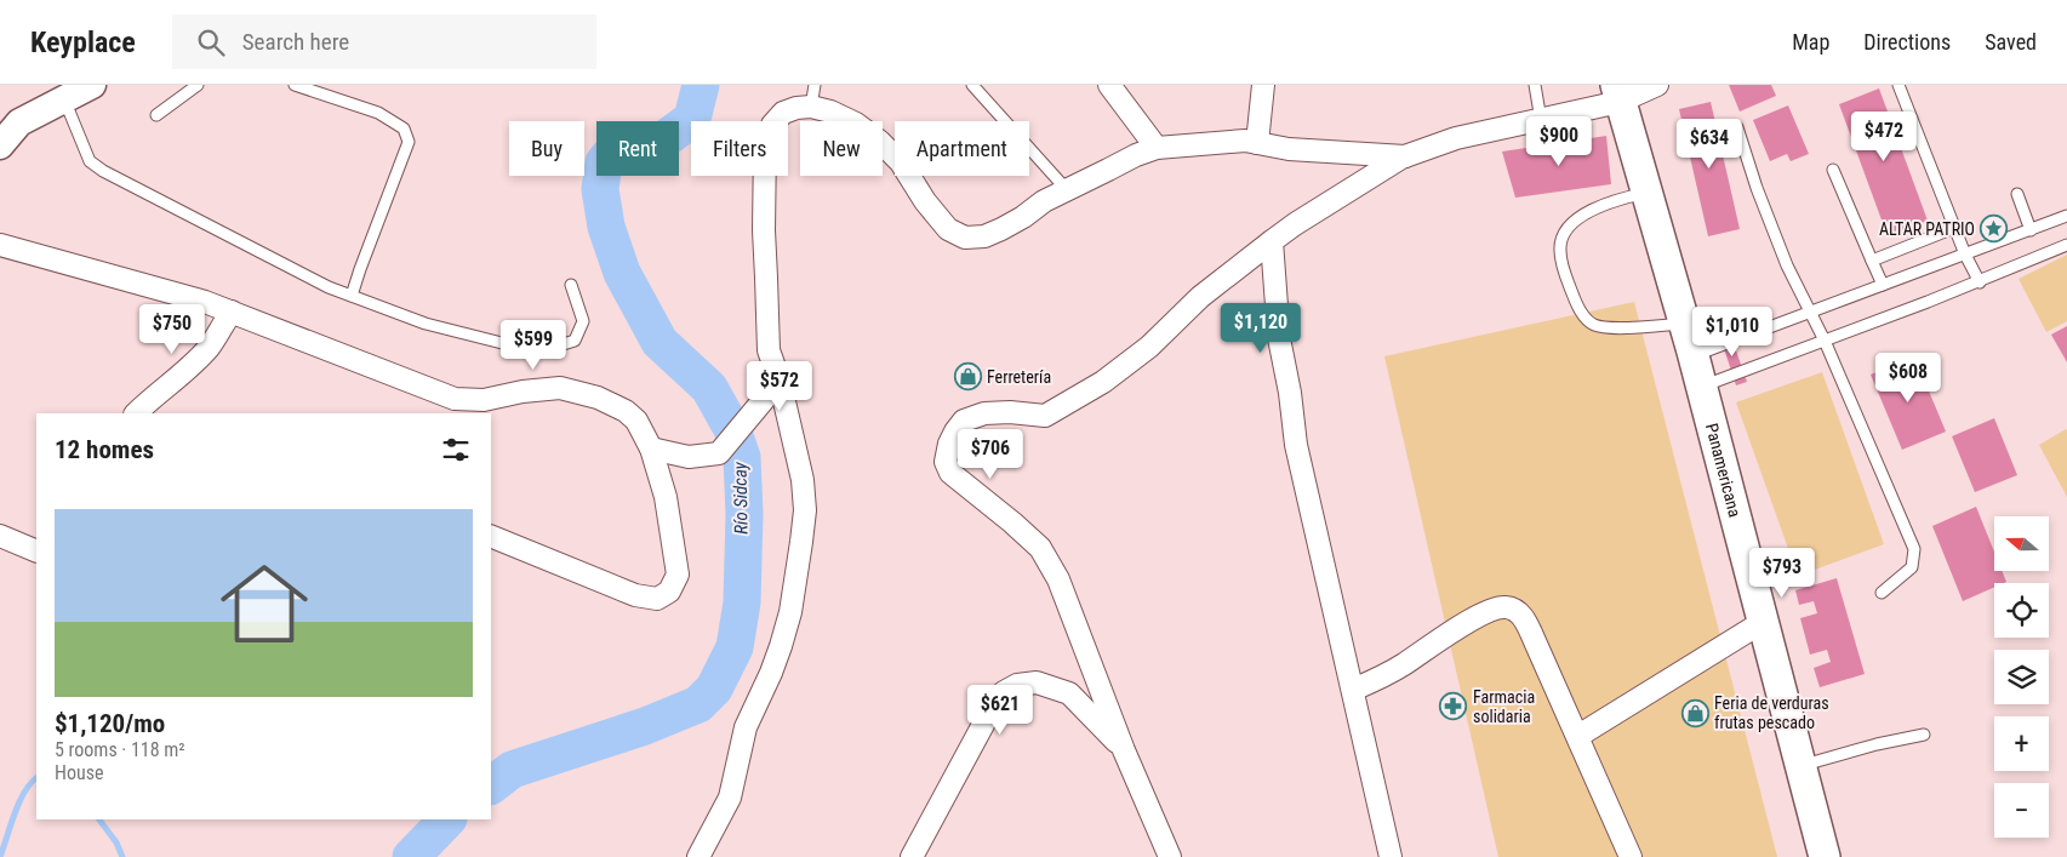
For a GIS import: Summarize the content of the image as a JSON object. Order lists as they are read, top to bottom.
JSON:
{
  "streets": {
    "main road": ["Panamericana"]
  },
  "water": ["Río Sidcay"],
  "places": {
    "place": ["ALTAR PATRIO"],
    "shop": ["Ferretería", "Feria de verduras frutas pescado"],
    "pharmacy": ["Farmacia solidaria"]
  },
  "north": "left",
  "page": {
    "header": "Keyplace",
    "search": "Search here",
    "nav": ["Map", "Directions", "Saved"],
    "price": [
      "$472",
      "$900",
      "$634",
      "$1,120",
      "$750",
      "$1,010",
      "$599",
      "$608",
      "$572",
      "$706",
      "$793",
      "$621"
    ],
    "chip": [
      "Buy",
      "Rent",
      "Filters",
      "New",
      "Apartment"
    ],
    "heading": "12 homes",
    "list": [
      {
        "name": "$1,120/mo",
        "note": "5 rooms · 118 m² · House"
      }
    ],
    "map_buttons": ["+", "−"]
  }
}
